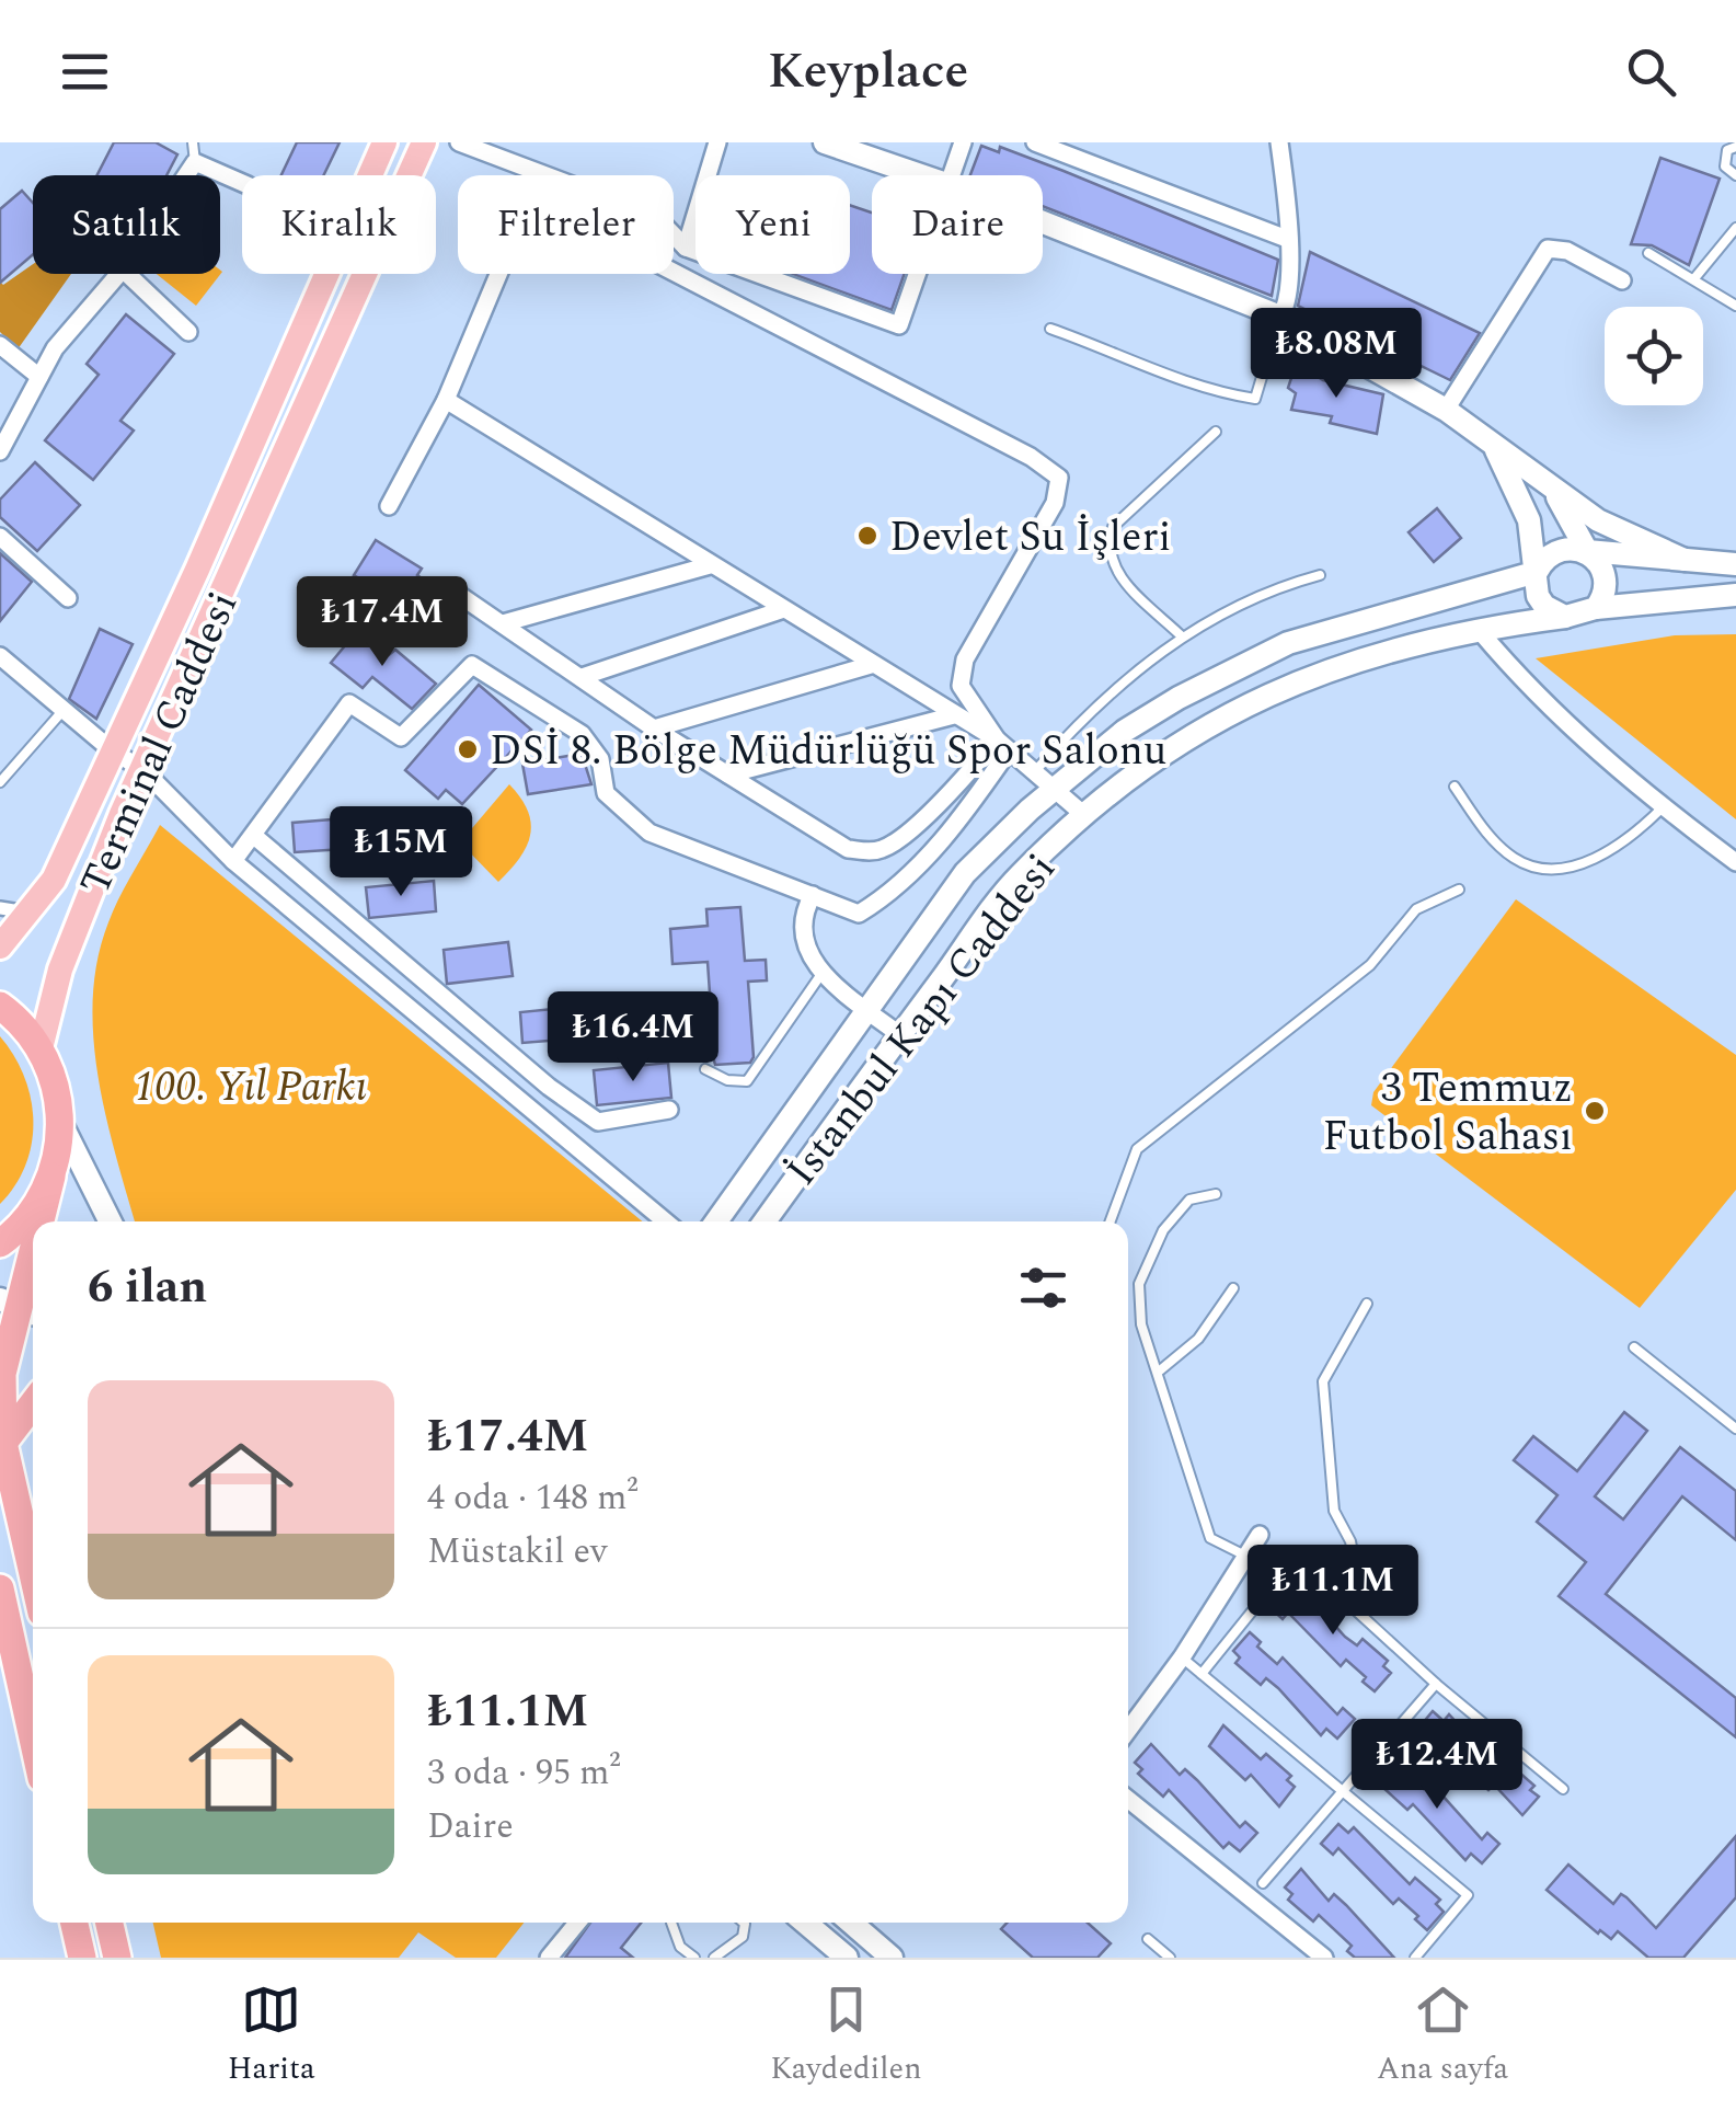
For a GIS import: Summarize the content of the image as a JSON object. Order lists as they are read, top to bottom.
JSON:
{
  "streets": {
    "main road": ["Terminal Caddesi", "İstanbul Kapı Caddesi"]
  },
  "parks": ["100. Yıl Parkı"],
  "places": ["Devlet Su İşleri", "DSİ 8. Bölge Müdürlüğü Spor Salonu", "3 Temmuz Futbol Sahası"],
  "page": {
    "header": "Keyplace",
    "chip": [
      "Satılık",
      "Kiralık",
      "Filtreler",
      "Yeni",
      "Daire"
    ],
    "price": [
      "₺8.08M",
      "₺17.4M",
      "₺15M",
      "₺16.4M",
      "₺11.1M",
      "₺12.4M"
    ],
    "heading": "6 ilan",
    "list": [
      {
        "name": "₺17.4M",
        "note": "4 oda · 148 m² · Müstakil ev"
      },
      {
        "name": "₺11.1M",
        "note": "3 oda · 95 m² · Daire"
      }
    ],
    "tabs": ["Harita", "Kaydedilen", "Ana sayfa"]
  }
}
